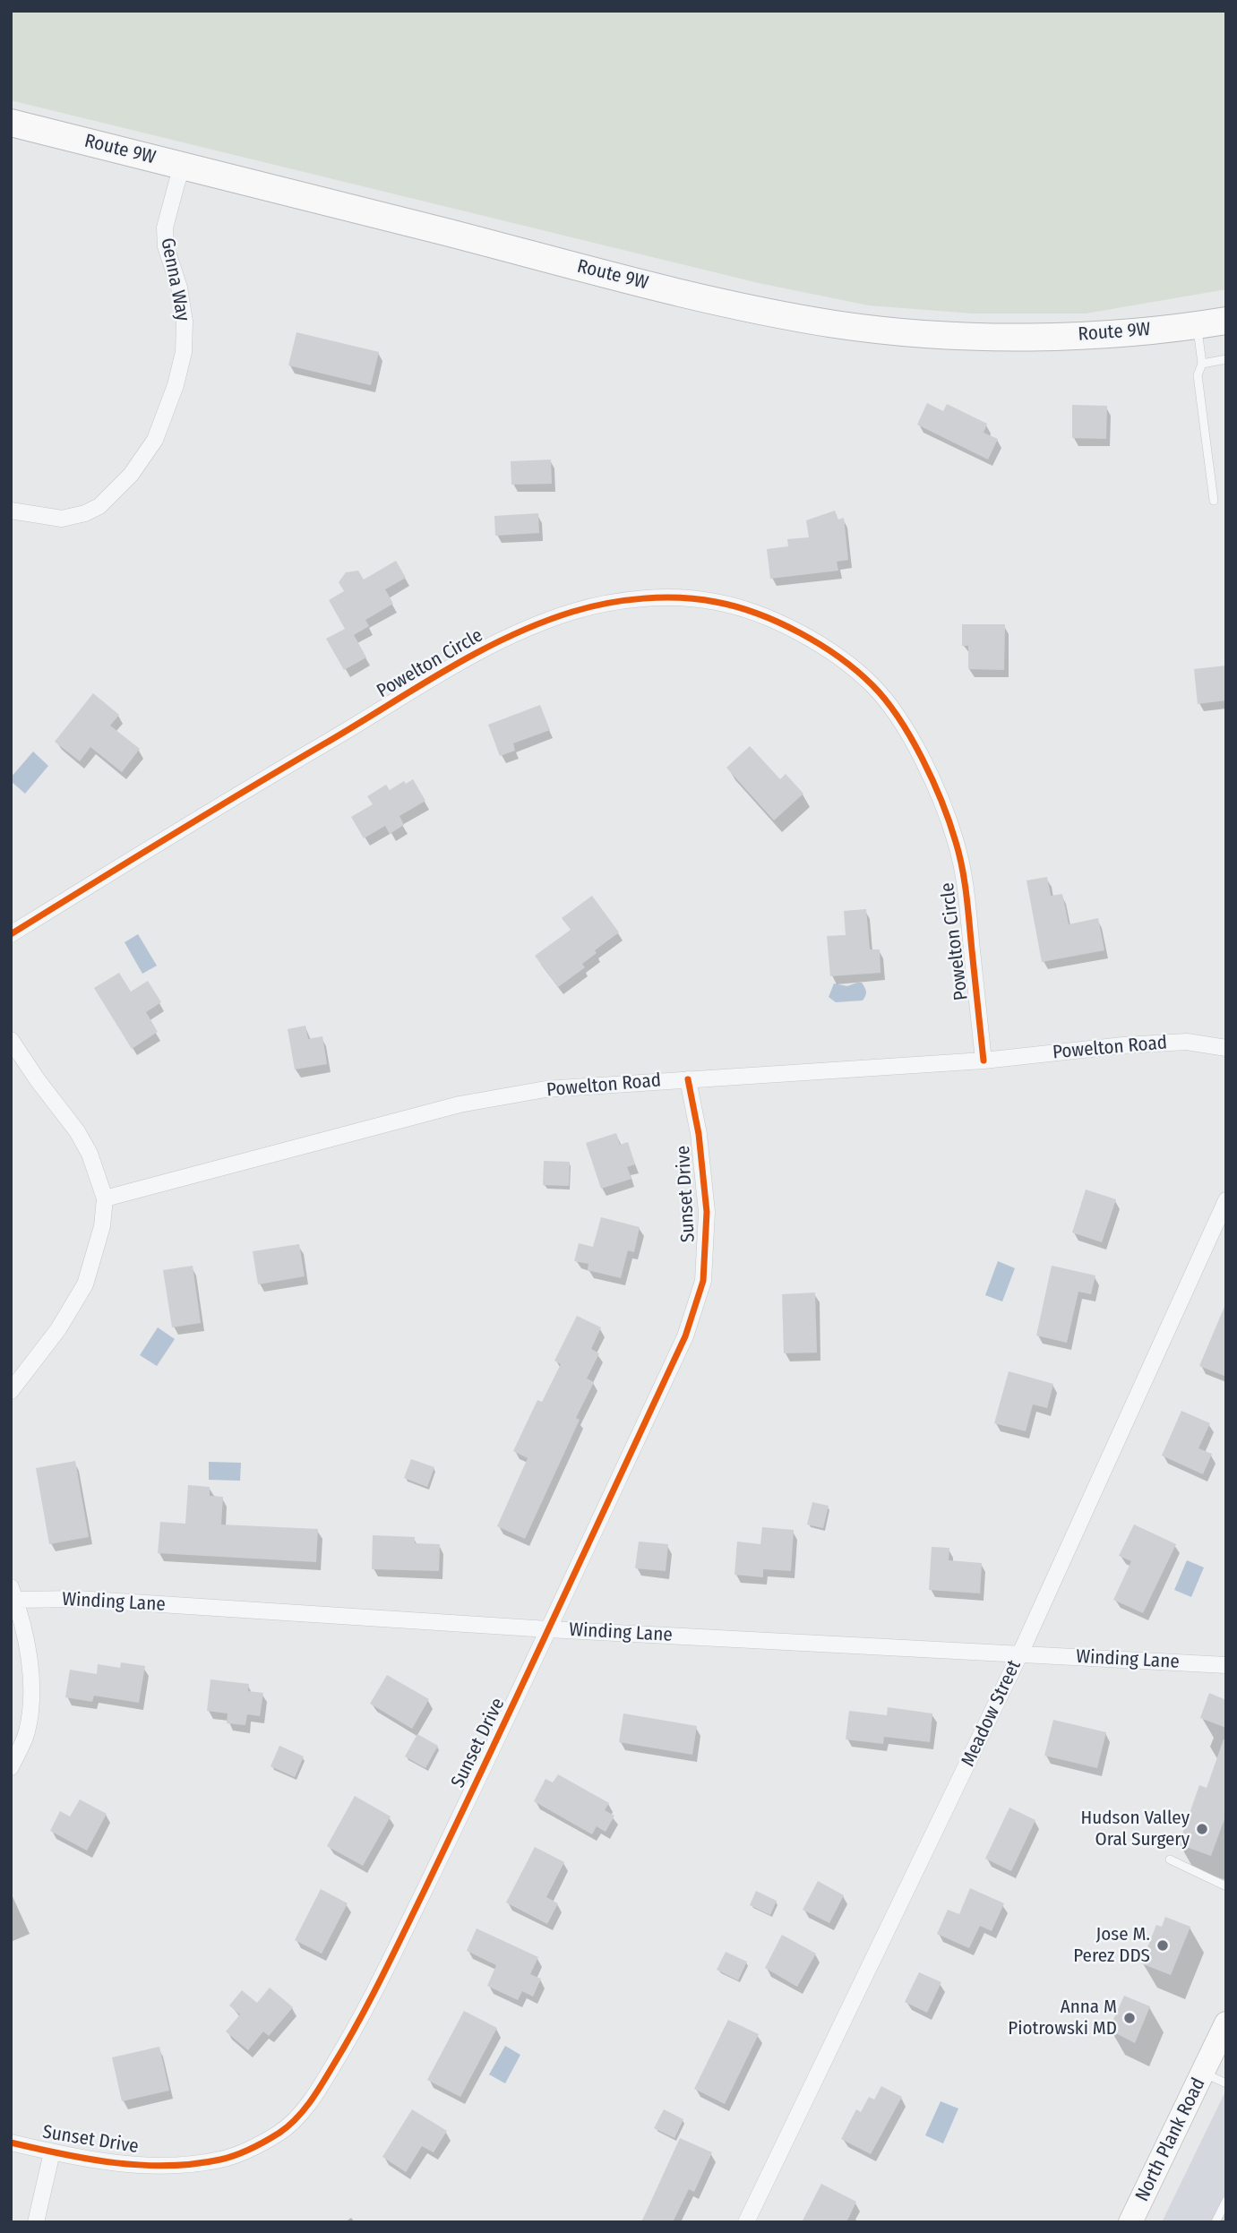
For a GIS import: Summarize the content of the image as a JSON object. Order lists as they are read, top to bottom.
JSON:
{
  "streets": {
    "highway": ["Route 9W"],
    "main road": ["North Plank Road"],
    "street": [
      "Genna Way",
      "Powelton Circle",
      "Powelton Road",
      "Sunset Drive",
      "Winding Lane",
      "Meadow Street"
    ]
  },
  "crossings": [
    ["Route 9W", "Genna Way"],
    ["Powelton Circle", "Powelton Road"],
    ["Powelton Road", "Sunset Drive"],
    ["Sunset Drive", "Winding Lane"],
    ["Winding Lane", "Meadow Street"]
  ],
  "places": ["Hudson Valley Oral Surgery", "Jose M. Perez DDS", "Anna M Piotrowski MD"]
}
